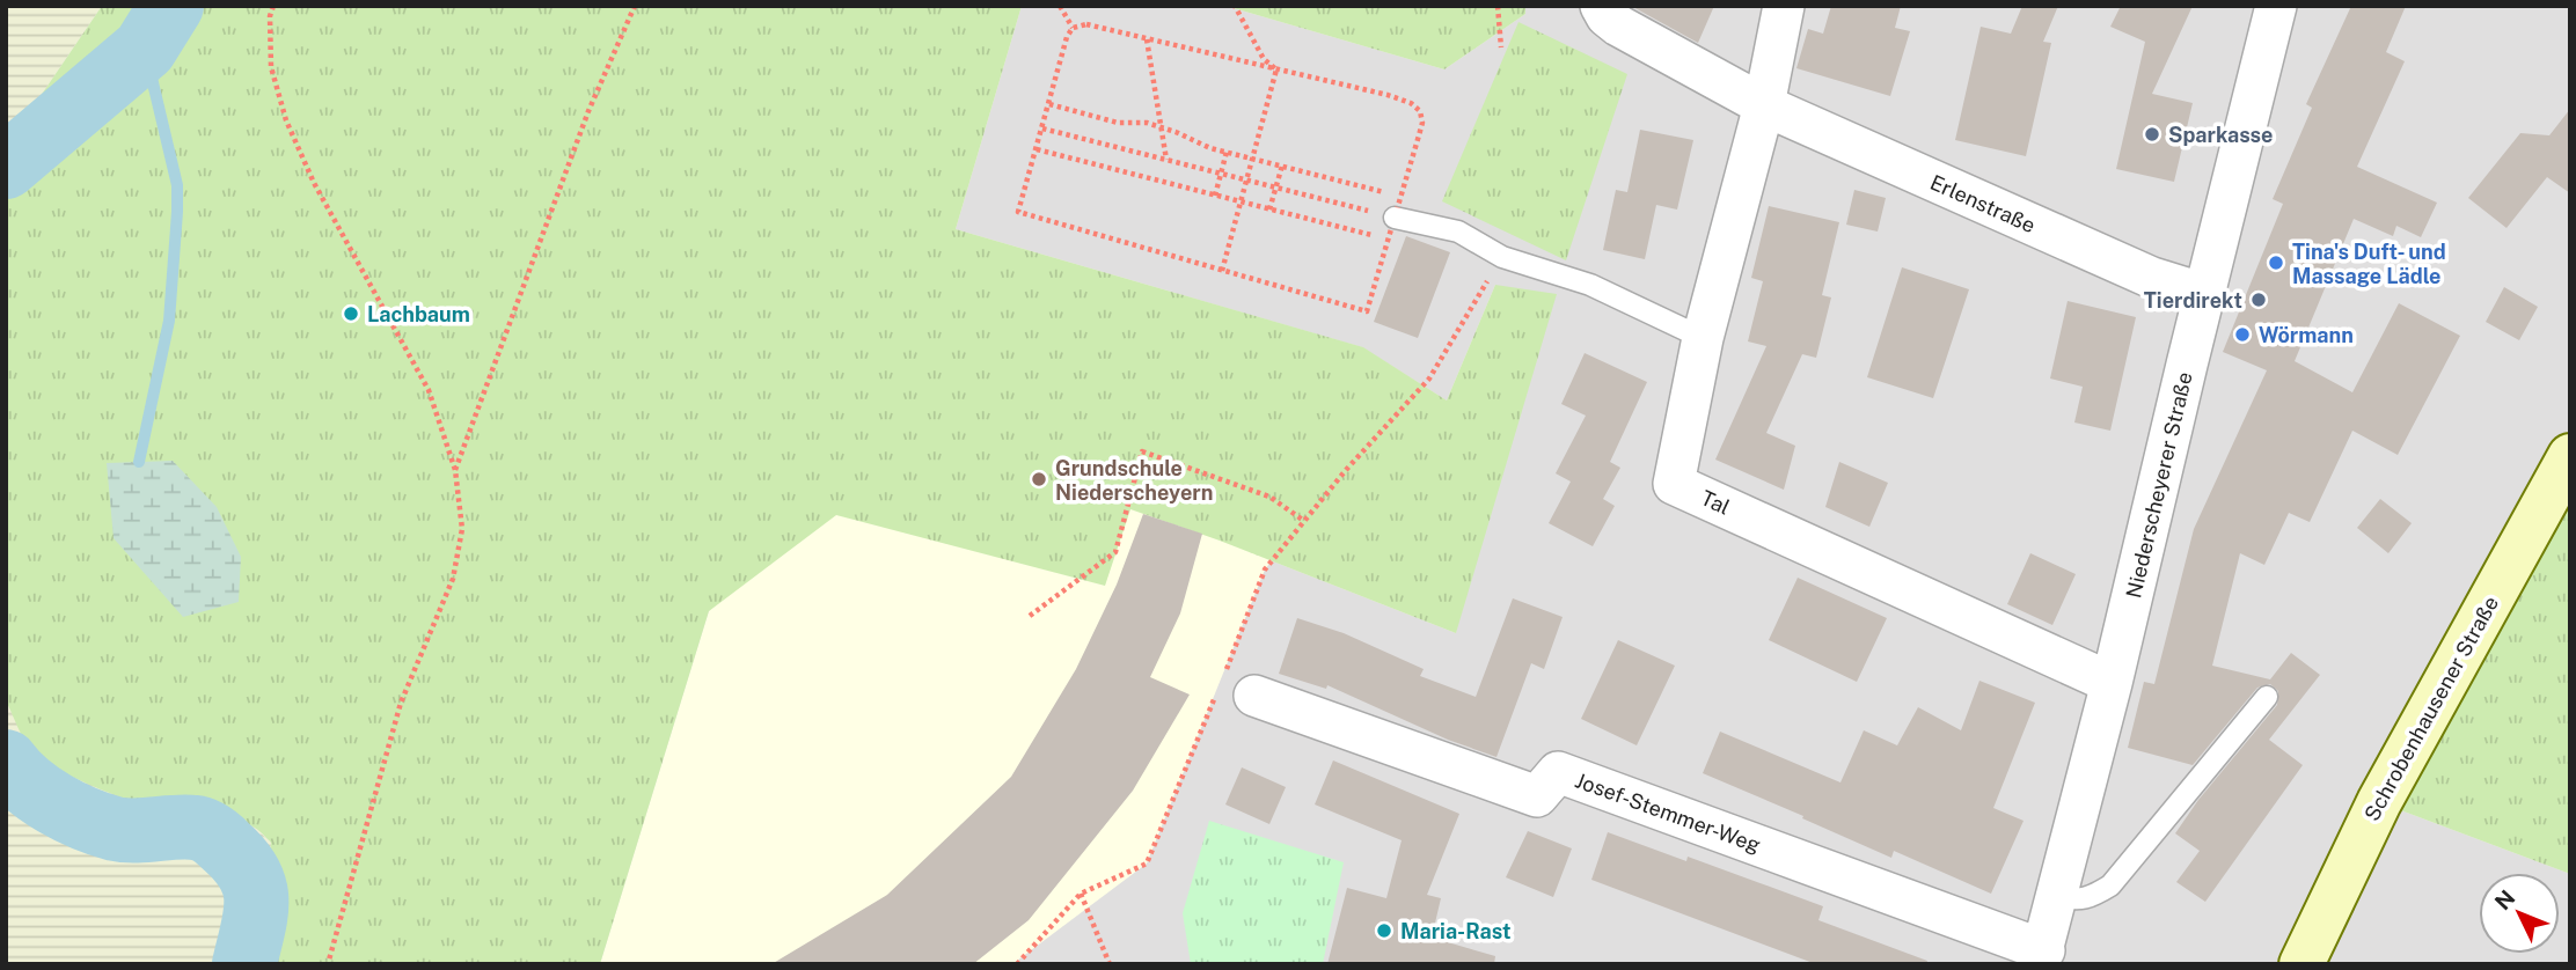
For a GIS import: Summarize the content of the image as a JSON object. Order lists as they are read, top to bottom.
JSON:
{
  "streets": {
    "main road": ["Schrobenhausener Straße"],
    "street": [
      "Erlenstraße",
      "Niederscheyerer Straße",
      "Tal",
      "Josef-Stemmer-Weg"
    ]
  },
  "crossings": [
    ["Erlenstraße", "Niederscheyerer Straße"],
    ["Erlenstraße", "Tal"],
    ["Niederscheyerer Straße", "Tal"],
    ["Niederscheyerer Straße", "Josef-Stemmer-Weg"]
  ],
  "places": [
    "Sparkasse",
    "Tina's Duft- und Massage Lädle",
    "Tierdirekt",
    "Lachbaum",
    "Wörmann",
    "Grundschule Niederscheyern",
    "Maria-Rast"
  ],
  "north": "top left"
}
